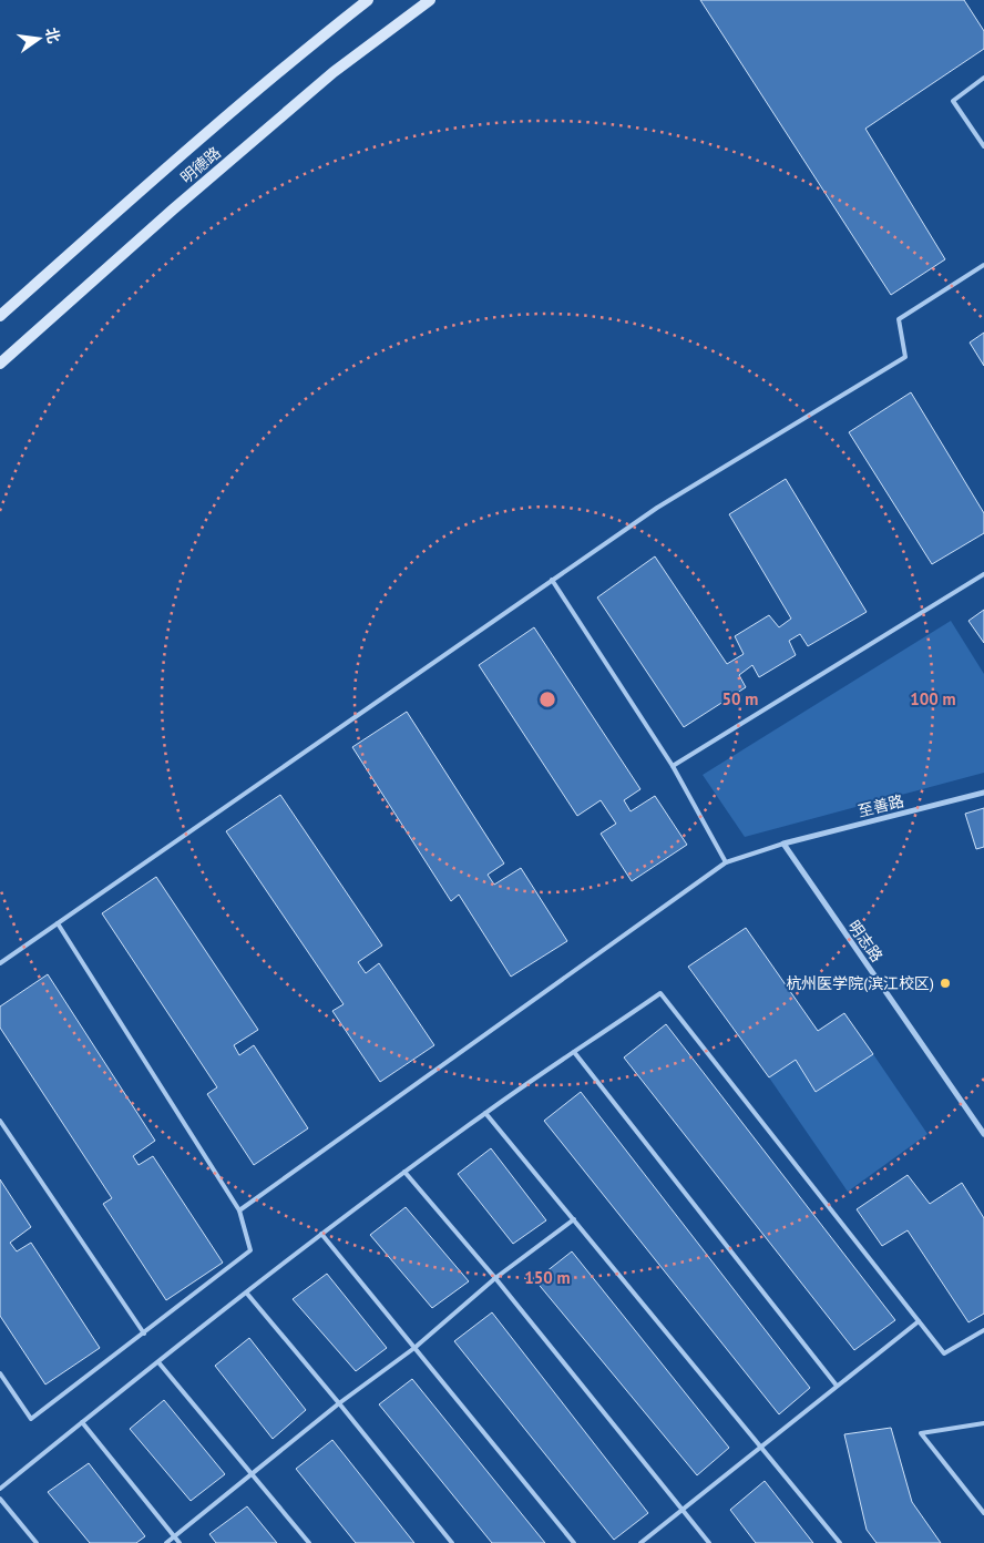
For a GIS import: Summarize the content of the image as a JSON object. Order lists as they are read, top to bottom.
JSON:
{
  "streets": {
    "street": ["明德路", "至善路", "明志路"]
  },
  "crossings": [
    ["至善路", "明志路"]
  ],
  "places": ["杭州医学院(滨江校区)"],
  "north": "right",
  "rings": ["50 m", "100 m", "150 m"]
}
